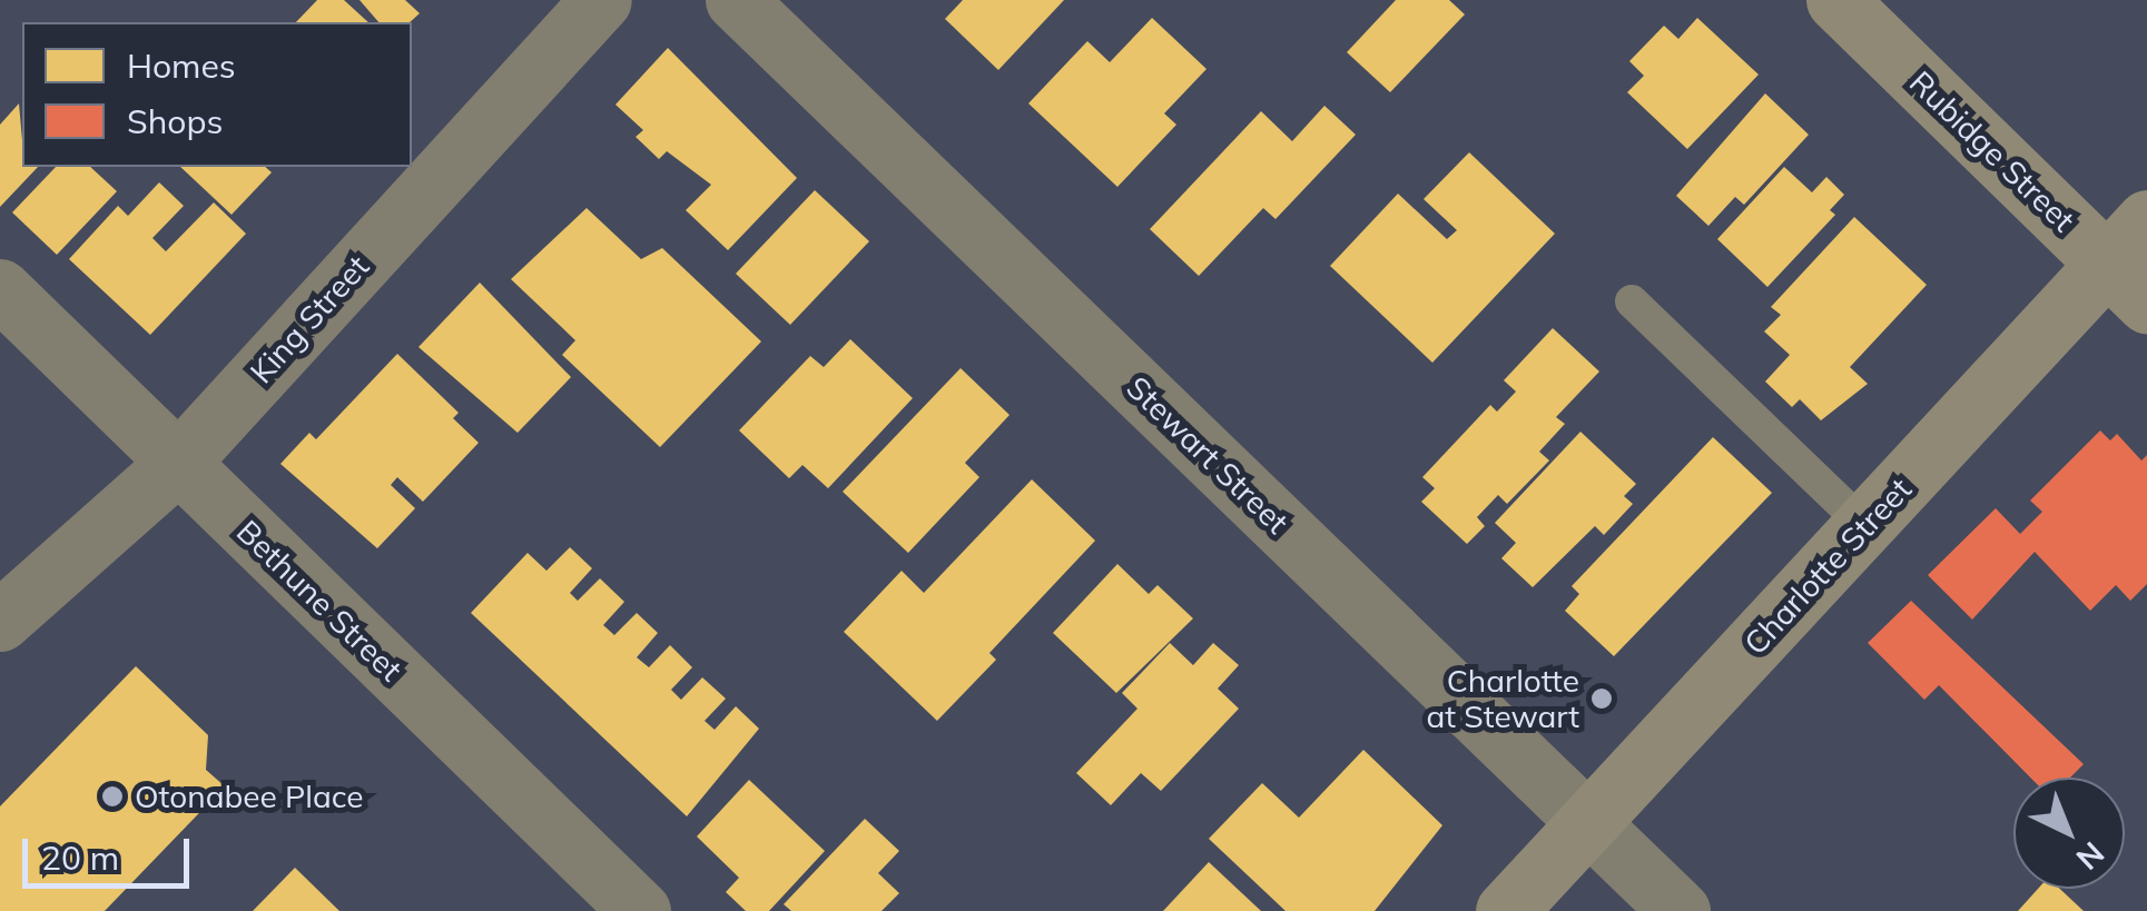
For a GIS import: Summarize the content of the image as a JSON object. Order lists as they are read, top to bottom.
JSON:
{
  "streets": {
    "main road": ["Rubidge Street", "Charlotte Street"],
    "street": ["King Street", "Stewart Street", "Bethune Street"]
  },
  "crossings": [
    ["Rubidge Street", "Charlotte Street"],
    ["King Street", "Bethune Street"],
    ["Stewart Street", "Charlotte Street"]
  ],
  "places": ["Charlotte at Stewart", "Otonabee Place"],
  "legend": ["Homes", "Shops"],
  "scale_bar": "20 m",
  "north": "bottom right"
}
